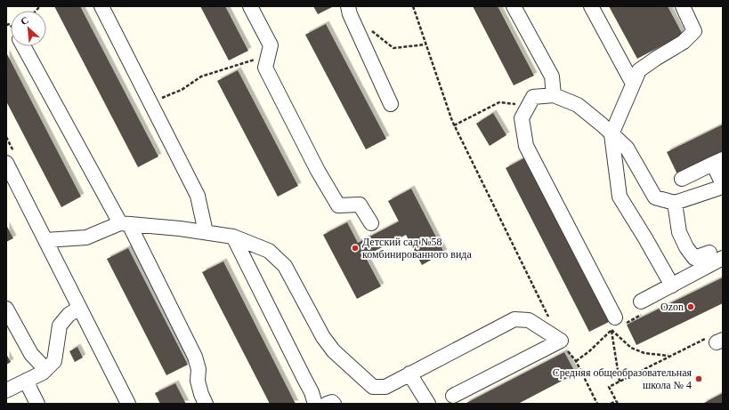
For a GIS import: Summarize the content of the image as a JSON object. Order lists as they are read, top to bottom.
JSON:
{
  "places": ["Детский сад №58 комбинированного вида", "Ozon", "Средняя общеобразовательная школа № 4"],
  "north": "top left"
}
